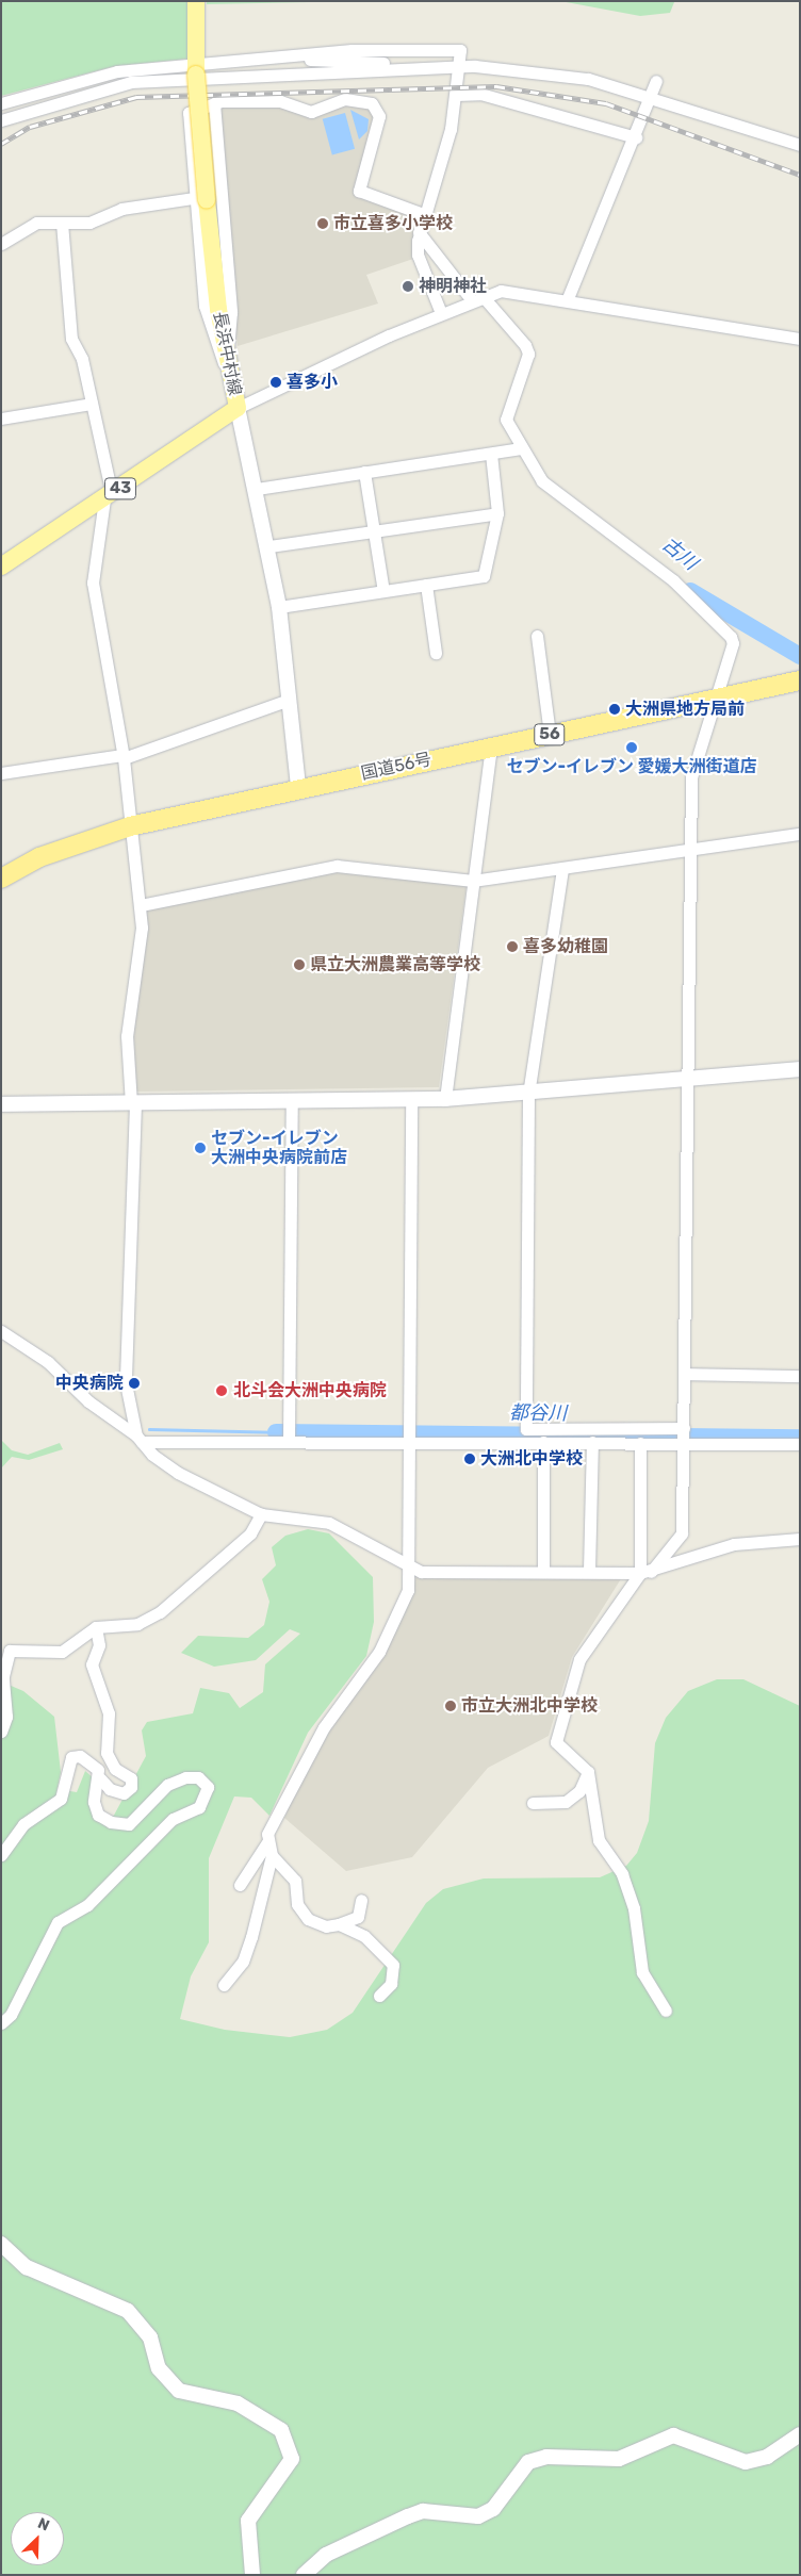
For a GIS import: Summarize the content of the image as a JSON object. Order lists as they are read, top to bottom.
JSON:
{
  "streets": {
    "highway": ["56", "国道56号"],
    "main road": ["長浜中村線", "43"]
  },
  "water": ["古川", "都谷川"],
  "places": [
    "市立喜多小学校",
    "神明神社",
    "喜多小",
    "大洲県地方局前",
    "セブン-イレブン 愛媛大洲街道店",
    "喜多幼稚園",
    "県立大洲農業高等学校",
    "セブン-イレブン 大洲中央病院前店",
    "中央病院",
    "北斗会大洲中央病院",
    "大洲北中学校",
    "市立大洲北中学校"
  ],
  "north": "top right"
}
